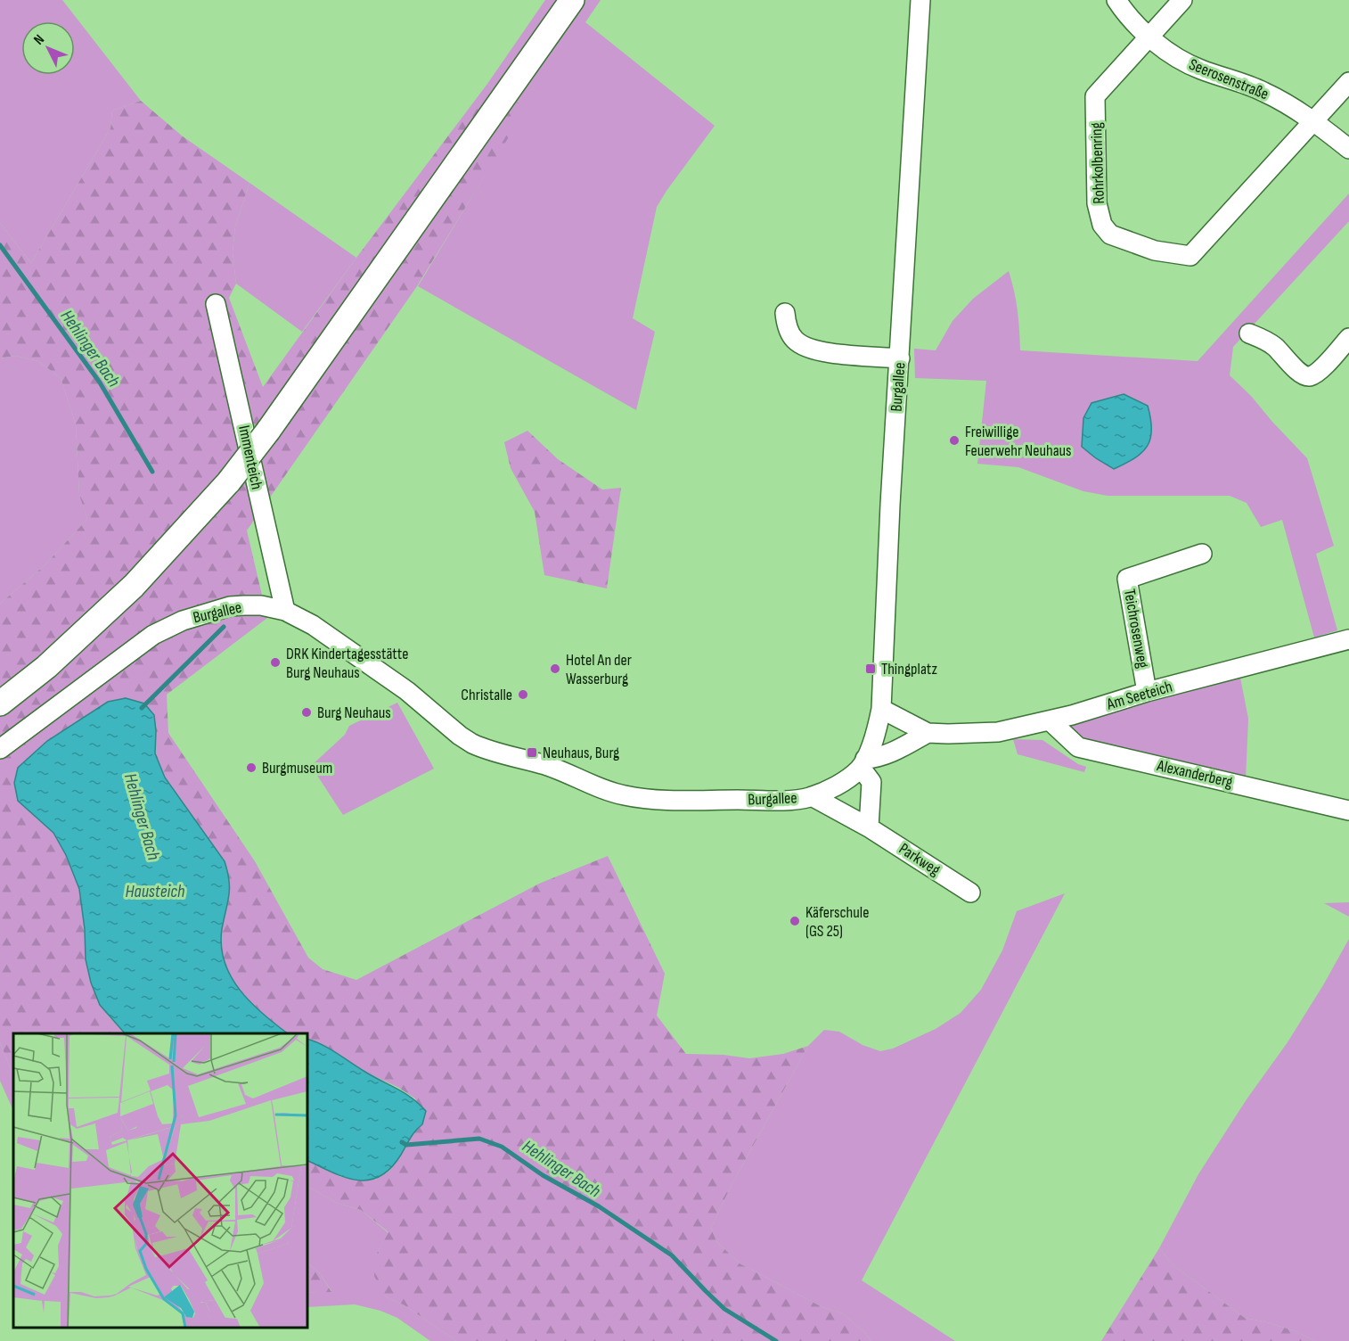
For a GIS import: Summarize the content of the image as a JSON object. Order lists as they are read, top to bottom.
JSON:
{
  "streets": {
    "street": [
      "Seerosenstraße",
      "Rohrkolbenring",
      "Burgallee",
      "Immenteich",
      "Teichrosenweg",
      "Am Seeteich",
      "Alexanderberg",
      "Parkweg"
    ]
  },
  "crossings": [
    ["Seerosenstraße", "Rohrkolbenring"],
    ["Burgallee", "Immenteich"],
    ["Burgallee", "Am Seeteich"],
    ["Burgallee", "Parkweg"],
    ["Teichrosenweg", "Am Seeteich"],
    ["Am Seeteich", "Alexanderberg"]
  ],
  "water": ["Hehlinger Bach", "Hausteich"],
  "places": {
    "other": [
      "Freiwillige Feuerwehr Neuhaus",
      "DRK Kindertagesstätte Burg Neuhaus",
      "Hotel An der Wasserburg",
      "Christalle",
      "Burg Neuhaus",
      "Burgmuseum",
      "Käferschule (GS 25)"
    ],
    "transit": ["Thingplatz", "Neuhaus, Burg"]
  },
  "north": "top left"
}
